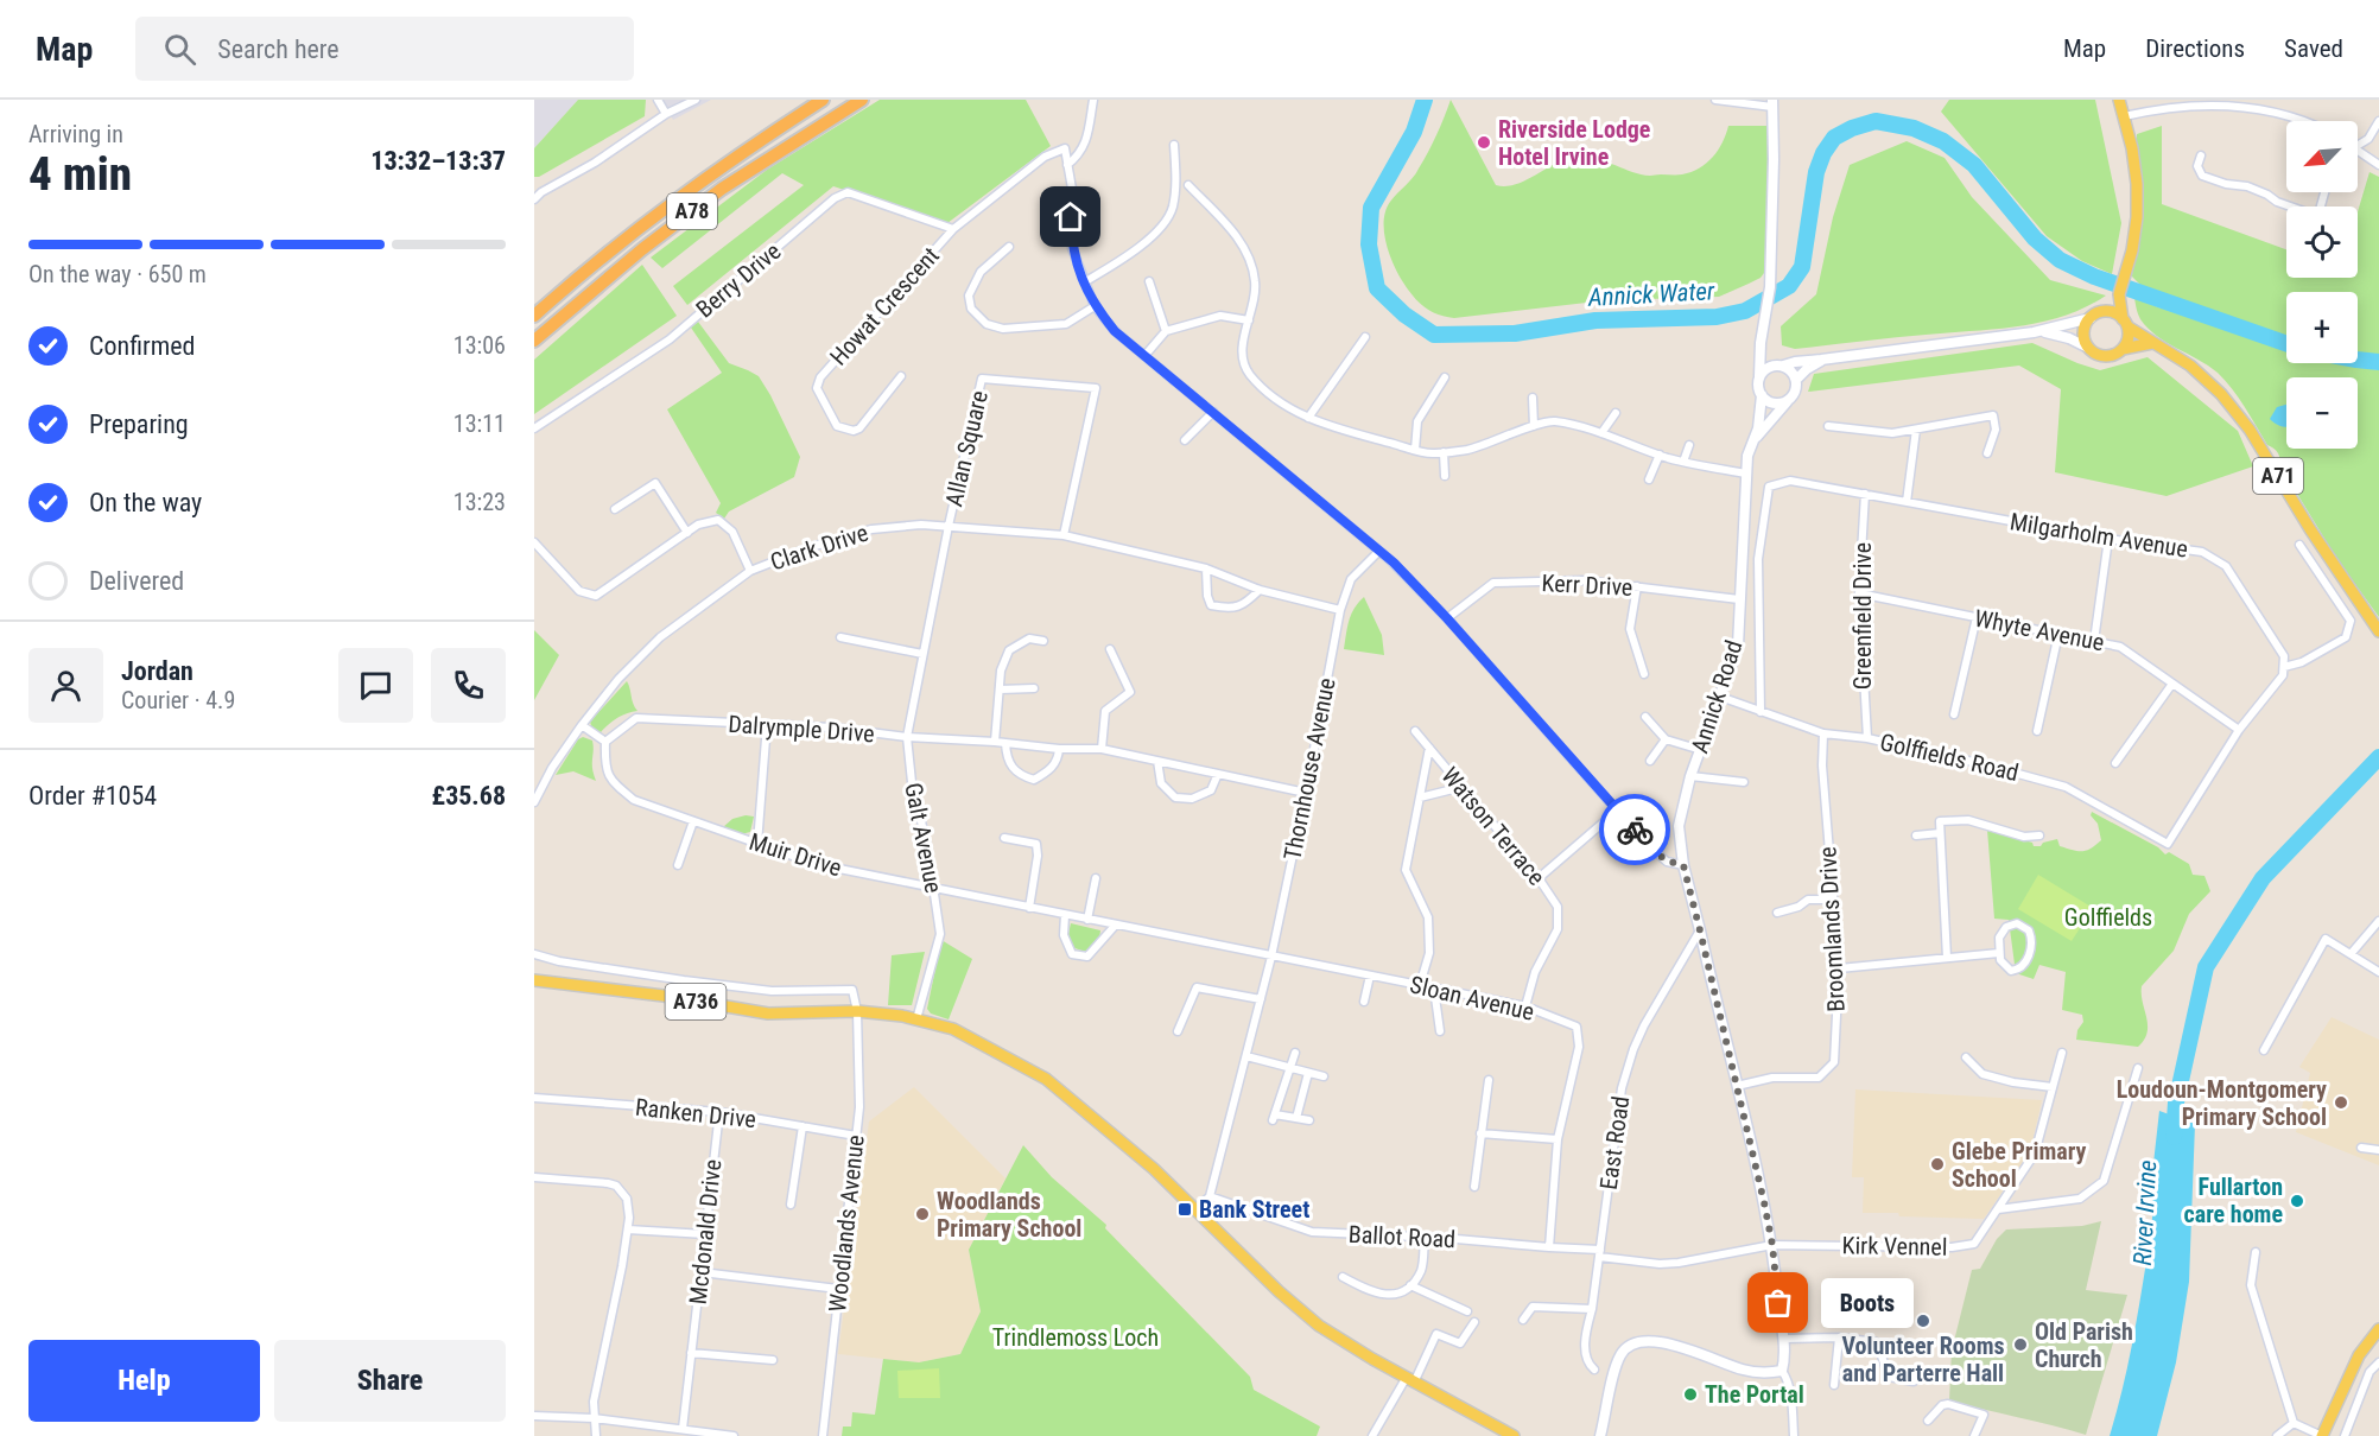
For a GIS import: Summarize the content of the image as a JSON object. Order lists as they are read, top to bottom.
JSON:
{
  "streets": {
    "highway": ["A78"],
    "main road": ["A71", "Annick Road", "A736"],
    "street": [
      "Berry Drive",
      "Howat Crescent",
      "Allan Square",
      "Milgarholm Avenue",
      "Clark Drive",
      "Kerr Drive",
      "Greenfield Drive",
      "Whyte Avenue",
      "Dalrymple Drive",
      "Golffields Road",
      "Thornhouse Avenue",
      "Watson Terrace",
      "Galt Avenue",
      "Muir Drive",
      "Broomlands Drive",
      "Sloan Avenue",
      "Ranken Drive",
      "East Road",
      "Woodlands Avenue",
      "Mcdonald Drive",
      "Ballot Road",
      "Kirk Vennel"
    ]
  },
  "crossings": [
    ["Berry Drive", "Howat Crescent"],
    ["Allan Square", "Clark Drive"],
    ["Allan Square", "Galt Avenue"],
    ["Milgarholm Avenue", "Greenfield Drive"],
    ["Milgarholm Avenue", "Annick Road"],
    ["Clark Drive", "Thornhouse Avenue"],
    ["Clark Drive", "Galt Avenue"],
    ["Kerr Drive", "Annick Road"],
    ["Greenfield Drive", "Whyte Avenue"],
    ["Greenfield Drive", "Golffields Road"],
    ["Whyte Avenue", "Golffields Road"],
    ["Annick Road", "Golffields Road"],
    ["Annick Road", "Broomlands Drive"],
    ["Annick Road", "East Road"],
    ["Annick Road", "Ballot Road"],
    ["Annick Road", "Kirk Vennel"],
    ["Dalrymple Drive", "Thornhouse Avenue"],
    ["Dalrymple Drive", "Galt Avenue"],
    ["Dalrymple Drive", "Muir Drive"],
    ["Golffields Road", "Broomlands Drive"],
    ["Thornhouse Avenue", "Muir Drive"],
    ["Thornhouse Avenue", "Sloan Avenue"],
    ["Thornhouse Avenue", "Ballot Road"],
    ["Watson Terrace", "Sloan Avenue"],
    ["Galt Avenue", "Muir Drive"],
    ["Galt Avenue", "A736"],
    ["Muir Drive", "Sloan Avenue"],
    ["Sloan Avenue", "Ballot Road"],
    ["A736", "Woodlands Avenue"],
    ["Ranken Drive", "Woodlands Avenue"],
    ["Ranken Drive", "Mcdonald Drive"],
    ["East Road", "Ballot Road"],
    ["Ballot Road", "Kirk Vennel"]
  ],
  "water": ["Annick Water", "River Irvine"],
  "parks": ["Golffields", "Trindlemoss Loch"],
  "places": {
    "other": [
      "Riverside Lodge Hotel Irvine",
      "Loudoun-Montgomery Primary School",
      "Glebe Primary School",
      "Fullarton care home",
      "Woodlands Primary School",
      "Boots",
      "Volunteer Rooms and Parterre Hall",
      "Old Parish Church",
      "The Portal"
    ],
    "transit": ["Bank Street"]
  },
  "north": "bottom left",
  "page": {
    "header": "Map",
    "search": "Search here",
    "nav": ["Map", "Directions", "Saved"],
    "heading": ["4 min", "Arriving in", "13:32–13:37"],
    "panel": [
      "Jordan",
      "Courier · 4.9",
      "Order #1054",
      "£35.68"
    ],
    "map_buttons": ["+", "−"],
    "bar": "On the way · 650 m",
    "list": [
      ["Confirmed", "13:06"],
      ["Preparing", "13:11"],
      ["On the way", "13:23"],
      "Delivered"
    ],
    "bubble": "Boots",
    "buttons": ["Help", "Share"]
  }
}
